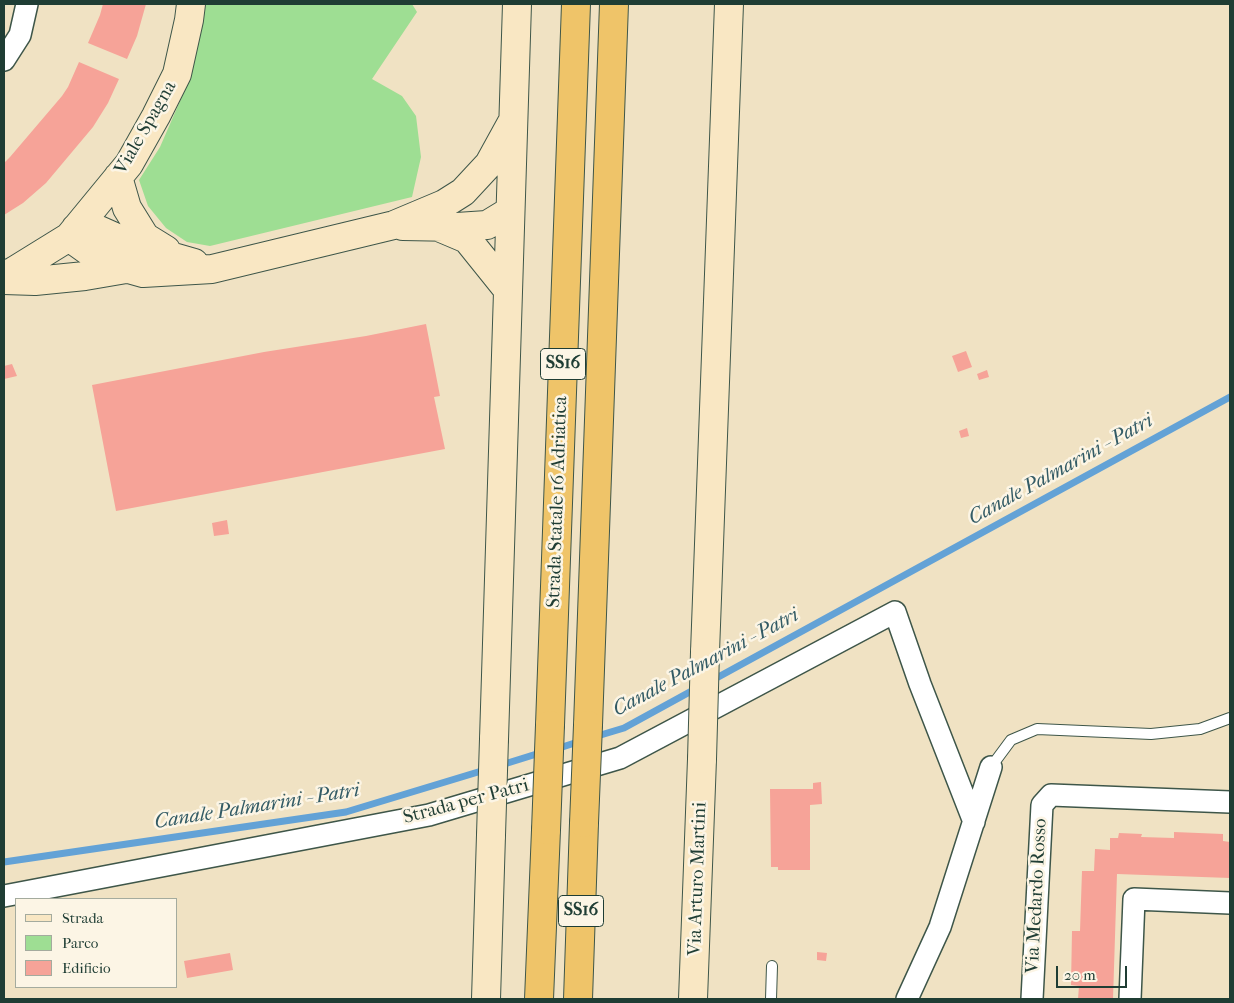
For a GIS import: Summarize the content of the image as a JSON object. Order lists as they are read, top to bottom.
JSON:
{
  "streets": {
    "highway": ["SS16", "Strada Statale 16 Adriatica"],
    "street": [
      "Viale Spagna",
      "Strada per Patri",
      "Via Arturo Martini",
      "Via Medardo Rosso"
    ]
  },
  "water": ["Canale Palmarini - Patri"],
  "legend": ["Strada", "Parco", "Edificio"],
  "scale_bar": "20 m"
}
